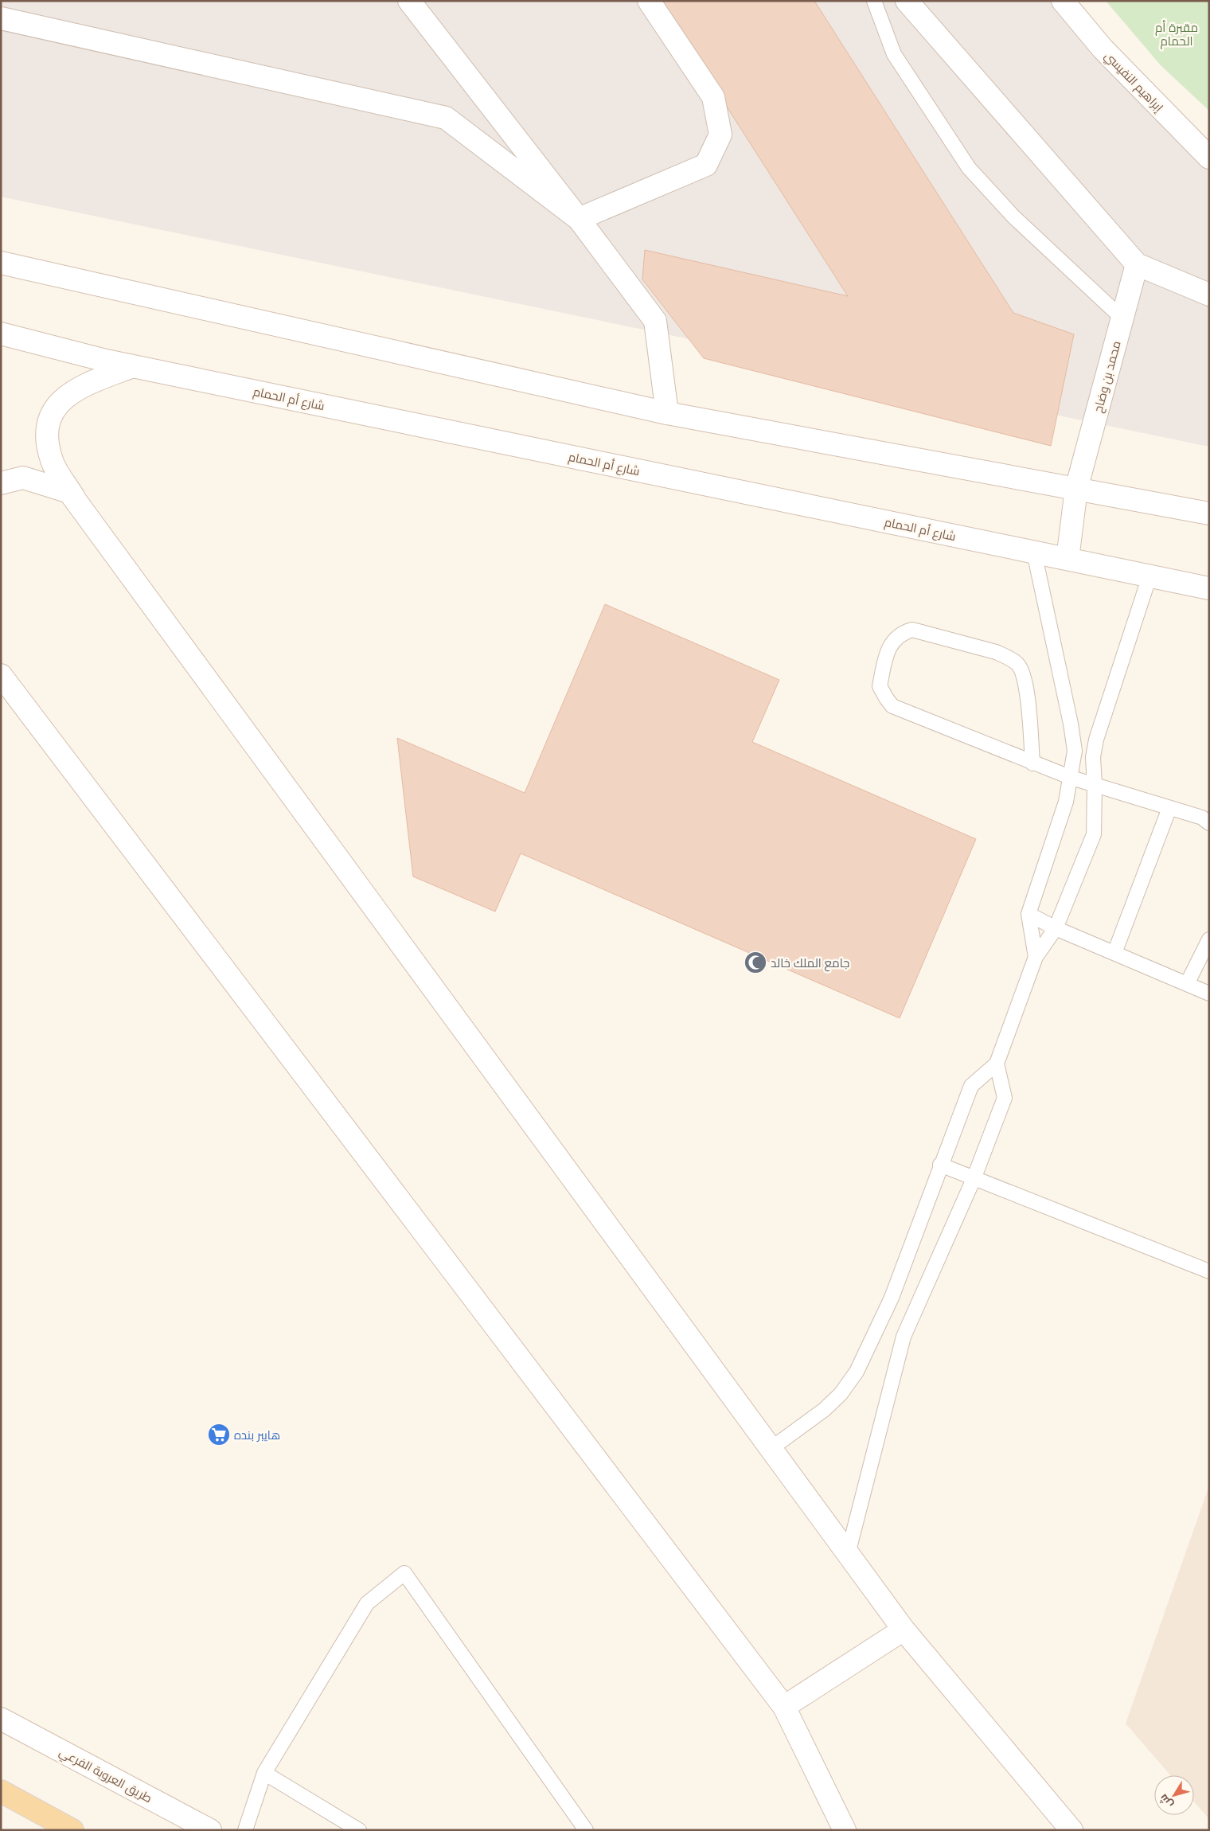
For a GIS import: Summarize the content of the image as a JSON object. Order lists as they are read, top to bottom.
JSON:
{
  "streets": {
    "street": [
      "إبراهيم النفيسي",
      "محمد بن وضاح",
      "شارع أم الحمام",
      "طريق العروبة الفرعي"
    ]
  },
  "crossings": [
    ["محمد بن وضاح", "شارع أم الحمام"]
  ],
  "parks": ["مقبرة أم الحمام"],
  "places": {
    "mosque": ["جامع الملك خالد"],
    "supermarket": ["هايبر بنده"]
  },
  "north": "bottom left"
}
